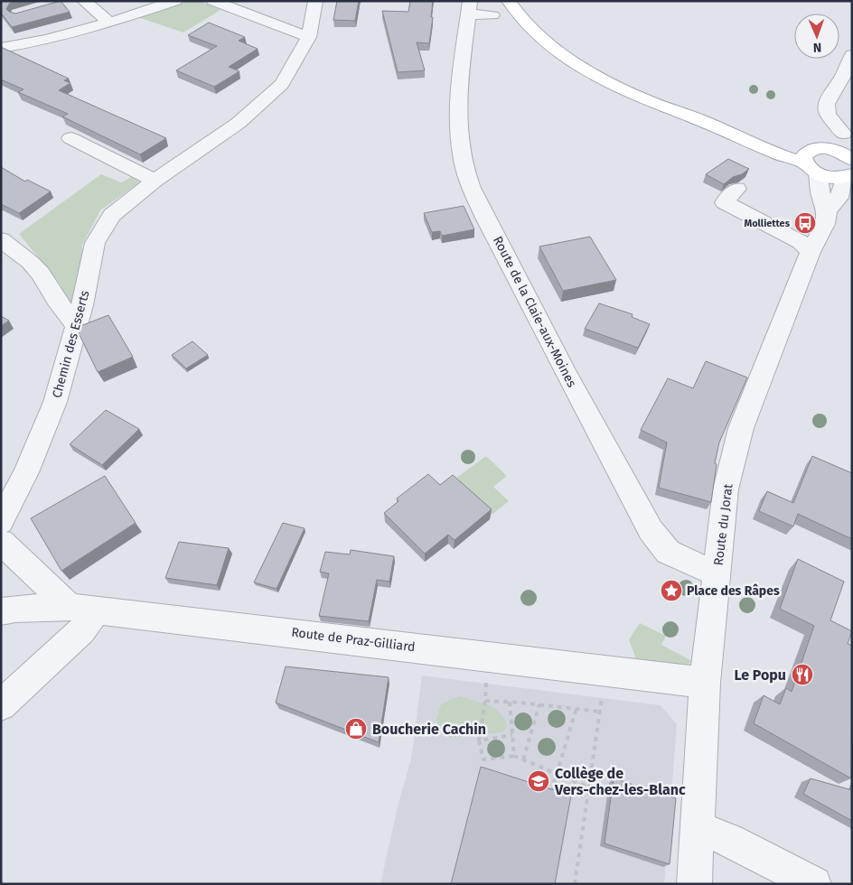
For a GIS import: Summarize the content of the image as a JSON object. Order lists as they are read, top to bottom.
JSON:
{
  "streets": {
    "street": [
      "Route de la Claie-aux-Moines",
      "Chemin des Esserts",
      "Route du Jorat",
      "Route de Praz-Gilliard"
    ]
  },
  "crossings": [
    ["Route de la Claie-aux-Moines", "Route du Jorat"],
    ["Route du Jorat", "Route de Praz-Gilliard"]
  ],
  "places": {
    "bus stop": ["Molliettes"],
    "place": ["Place des Râpes"],
    "restaurant": ["Le Popu"],
    "shop": ["Boucherie Cachin"],
    "school or university": ["Collège de Vers-chez-les-Blanc"]
  },
  "north": "bottom"
}
